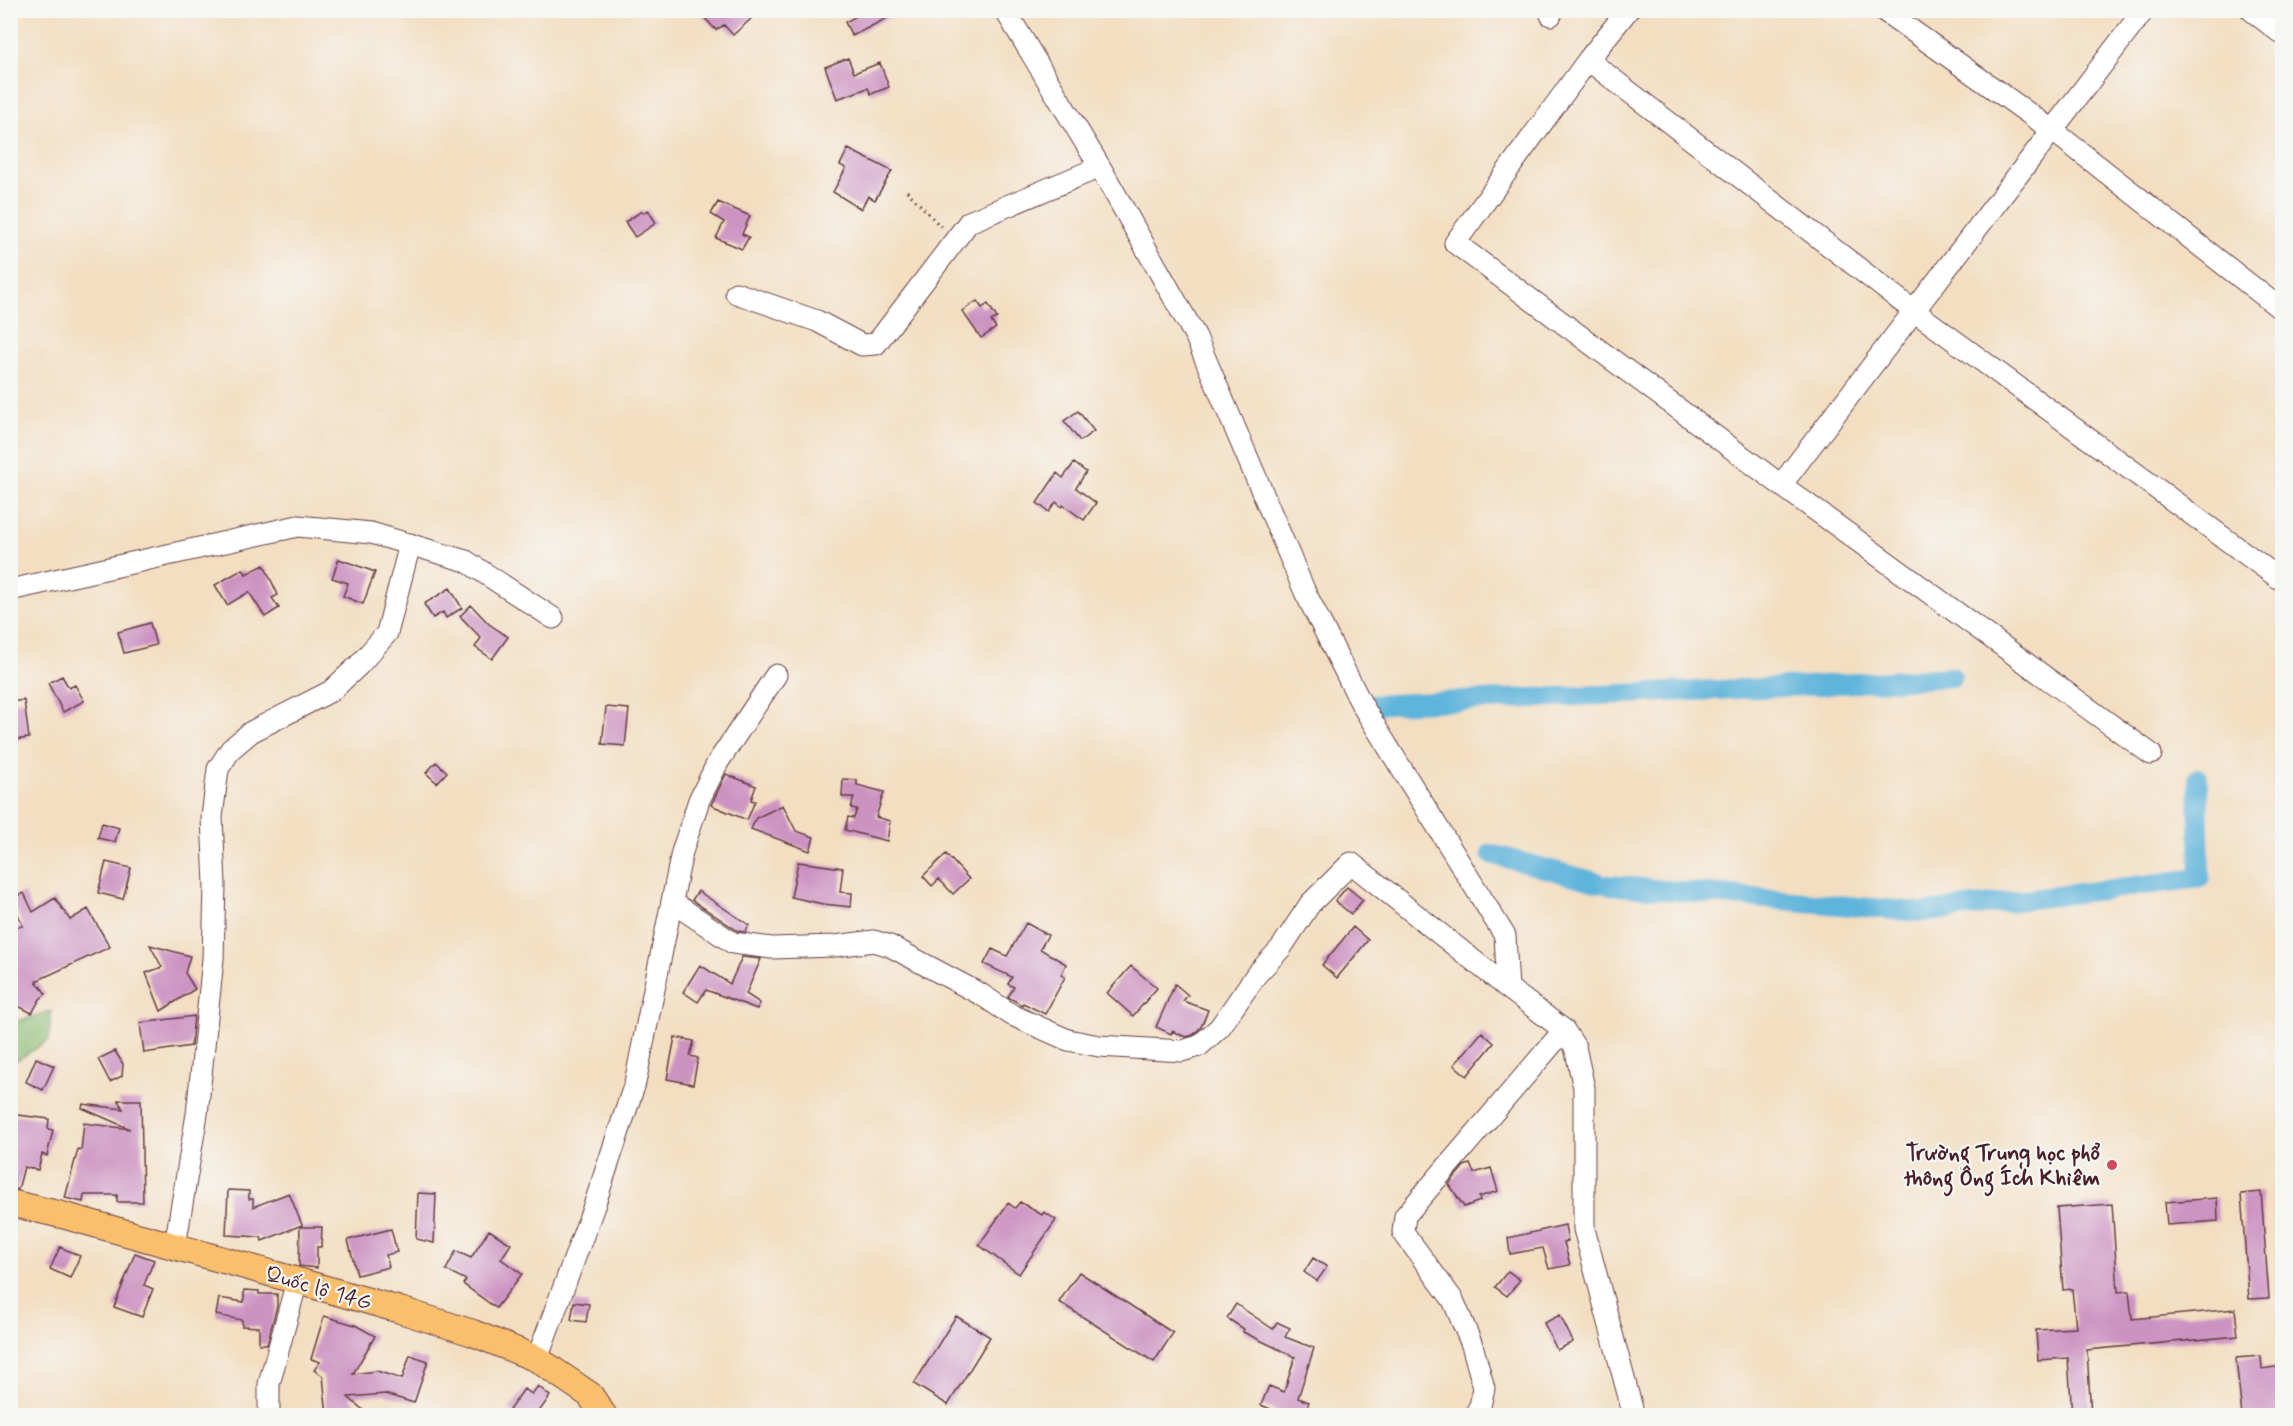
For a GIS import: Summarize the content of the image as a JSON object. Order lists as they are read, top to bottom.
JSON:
{
  "streets": {
    "main road": ["Quốc lộ 14G"]
  },
  "places": ["Trường Trung học phổ thông Ông Ích Khiêm"]
}
